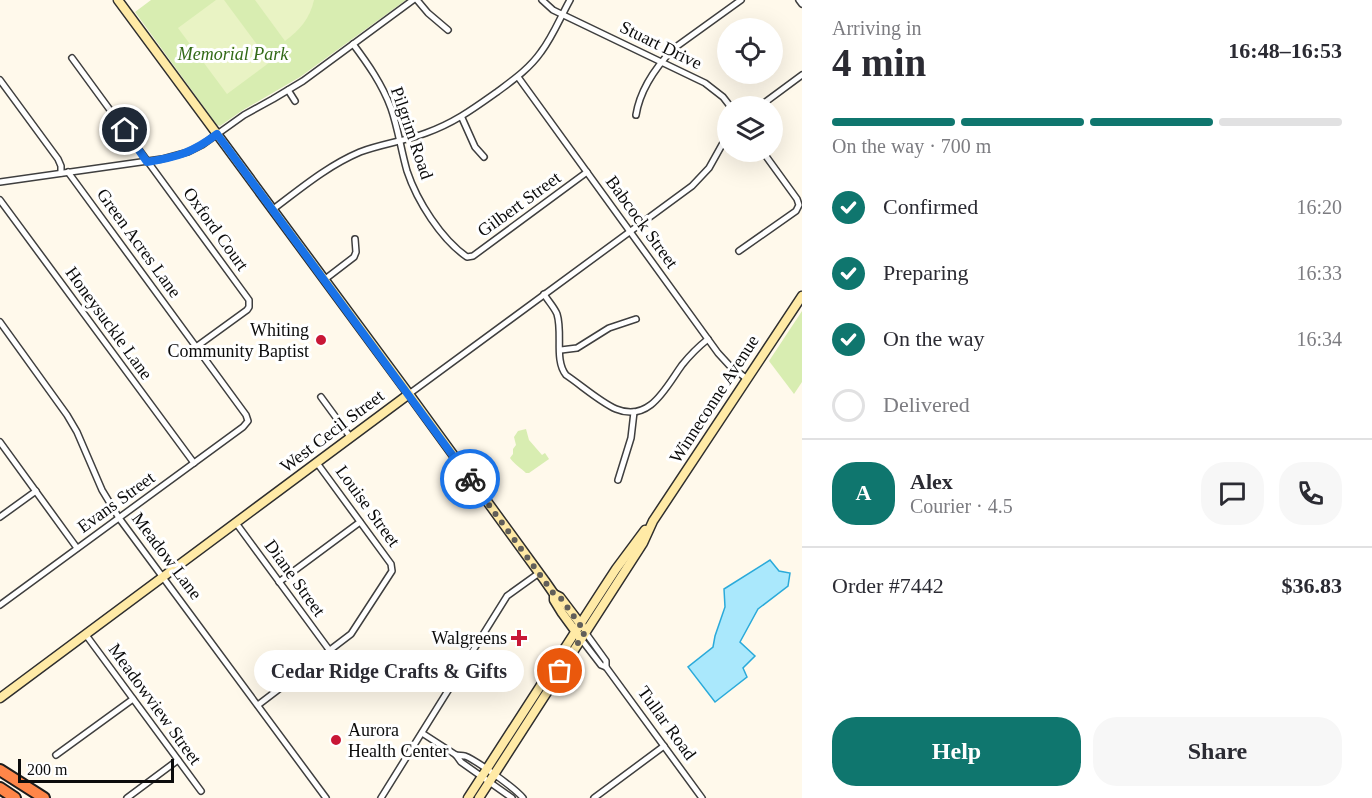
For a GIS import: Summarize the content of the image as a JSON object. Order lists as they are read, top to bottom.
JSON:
{
  "streets": {
    "main road": ["Winneconne Avenue", "West Cecil Street", "Tullar Road"],
    "street": [
      "Stuart Drive",
      "Pilgrim Road",
      "Gilbert Street",
      "Babcock Street",
      "Oxford Court",
      "Green Acres Lane",
      "Honeysuckle Lane",
      "Evans Street",
      "Louise Street",
      "Meadow Lane",
      "Diane Street",
      "Meadowview Street"
    ]
  },
  "crossings": [
    ["Pilgrim Road", "Gilbert Street"],
    ["Gilbert Street", "Babcock Street"],
    ["Babcock Street", "Winneconne Avenue"],
    ["Babcock Street", "West Cecil Street"],
    ["Oxford Court", "Green Acres Lane"],
    ["Green Acres Lane", "Evans Street"],
    ["Honeysuckle Lane", "Evans Street"],
    ["Winneconne Avenue", "Tullar Road"],
    ["West Cecil Street", "Louise Street"],
    ["West Cecil Street", "Meadow Lane"],
    ["West Cecil Street", "Diane Street"],
    ["West Cecil Street", "Meadowview Street"],
    ["West Cecil Street", "Tullar Road"],
    ["Evans Street", "Meadow Lane"],
    ["Louise Street", "Diane Street"]
  ],
  "parks": ["Memorial Park"],
  "places": {
    "other": ["Whiting Community Baptist", "Cedar Ridge Crafts & Gifts", "Aurora Health Center"],
    "health": ["Walgreens"]
  },
  "scale_bar": "200 m",
  "page": {
    "heading": ["4 min", "Arriving in", "16:48–16:53"],
    "panel": [
      "Alex",
      "Courier · 4.5",
      "Order #7442",
      "$36.83"
    ],
    "bar": "On the way · 700 m",
    "list": [
      ["Confirmed", "16:20"],
      ["Preparing", "16:33"],
      ["On the way", "16:34"],
      "Delivered"
    ],
    "round": "A",
    "bubble": "Cedar Ridge Crafts & Gifts",
    "buttons": ["Help", "Share"],
    "scale": "200 m"
  }
}
